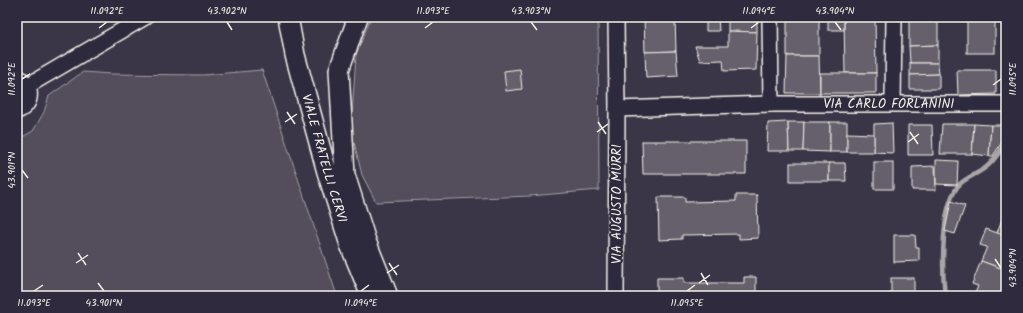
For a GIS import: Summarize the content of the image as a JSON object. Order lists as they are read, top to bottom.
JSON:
{
  "streets": {
    "main road": ["VIALE FRATELLI CERVI"],
    "street": ["VIA CARLO FORLANINI", "VIA AUGUSTO MURRI"]
  },
  "crossings": [
    ["VIA CARLO FORLANINI", "VIA AUGUSTO MURRI"]
  ],
  "coordinates": [
    "11.092°E",
    "43.902°N",
    "11.093°E",
    "43.903°N",
    "11.094°E",
    "43.904°N",
    "11.095°E",
    "43.901°N"
  ]
}
